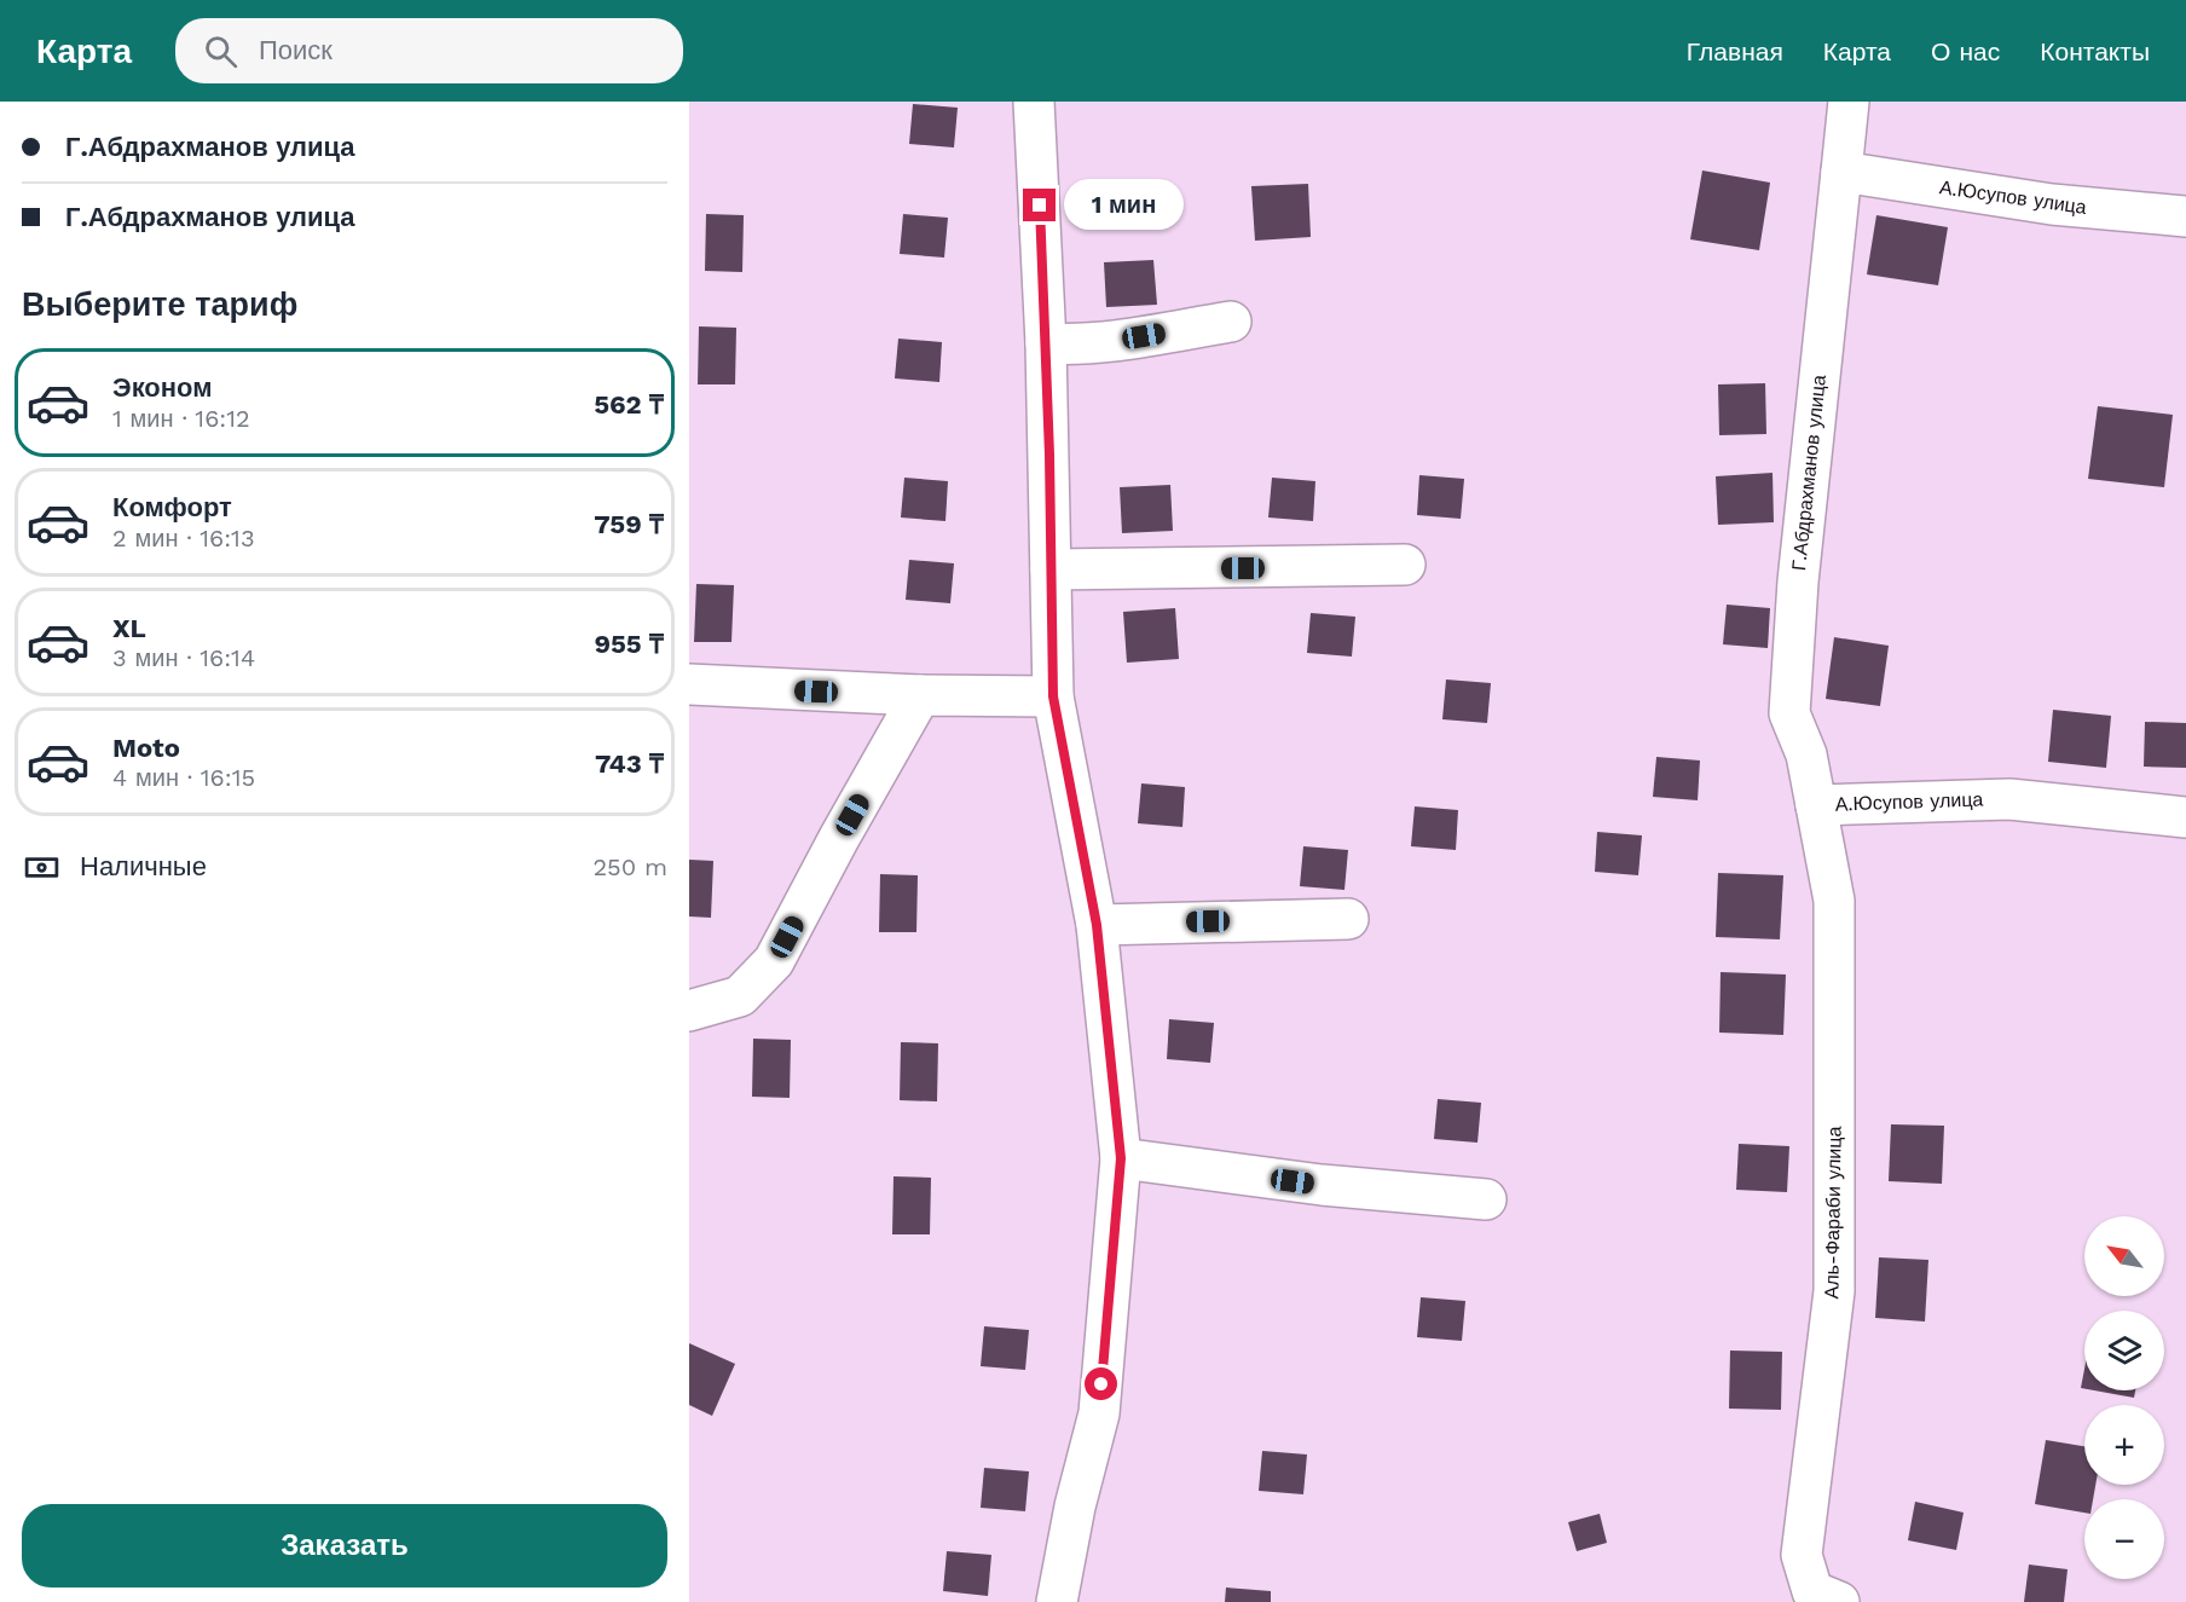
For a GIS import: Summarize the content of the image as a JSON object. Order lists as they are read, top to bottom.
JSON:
{
  "streets": {
    "street": ["А.Юсупов улица", "Г.Абдрахманов улица", "Аль-Фараби улица"]
  },
  "crossings": [
    ["А.Юсупов улица", "Г.Абдрахманов улица"],
    ["А.Юсупов улица", "Аль-Фараби улица"]
  ],
  "north": "top left",
  "page": {
    "header": "Карта",
    "search": "Поиск",
    "nav": [
      "Главная",
      "Карта",
      "О нас",
      "Контакты"
    ],
    "banner": ["Г.Абдрахманов улица", "Г.Абдрахманов улица"],
    "bubble": "1 мин",
    "heading": "Выберите тариф",
    "list": [
      {
        "name": "Эконом",
        "note": "1 мин · 16:12",
        "value": "562 ₸"
      },
      {
        "name": "Комфорт",
        "note": "2 мин · 16:13",
        "value": "759 ₸"
      },
      {
        "name": "XL",
        "note": "3 мин · 16:14",
        "value": "955 ₸"
      },
      {
        "name": "Moto",
        "note": "4 мин · 16:15",
        "value": "743 ₸"
      }
    ],
    "pay": ["Наличные", "250 m"],
    "map_buttons": ["+", "−"],
    "buttons": "Заказать"
  }
}
